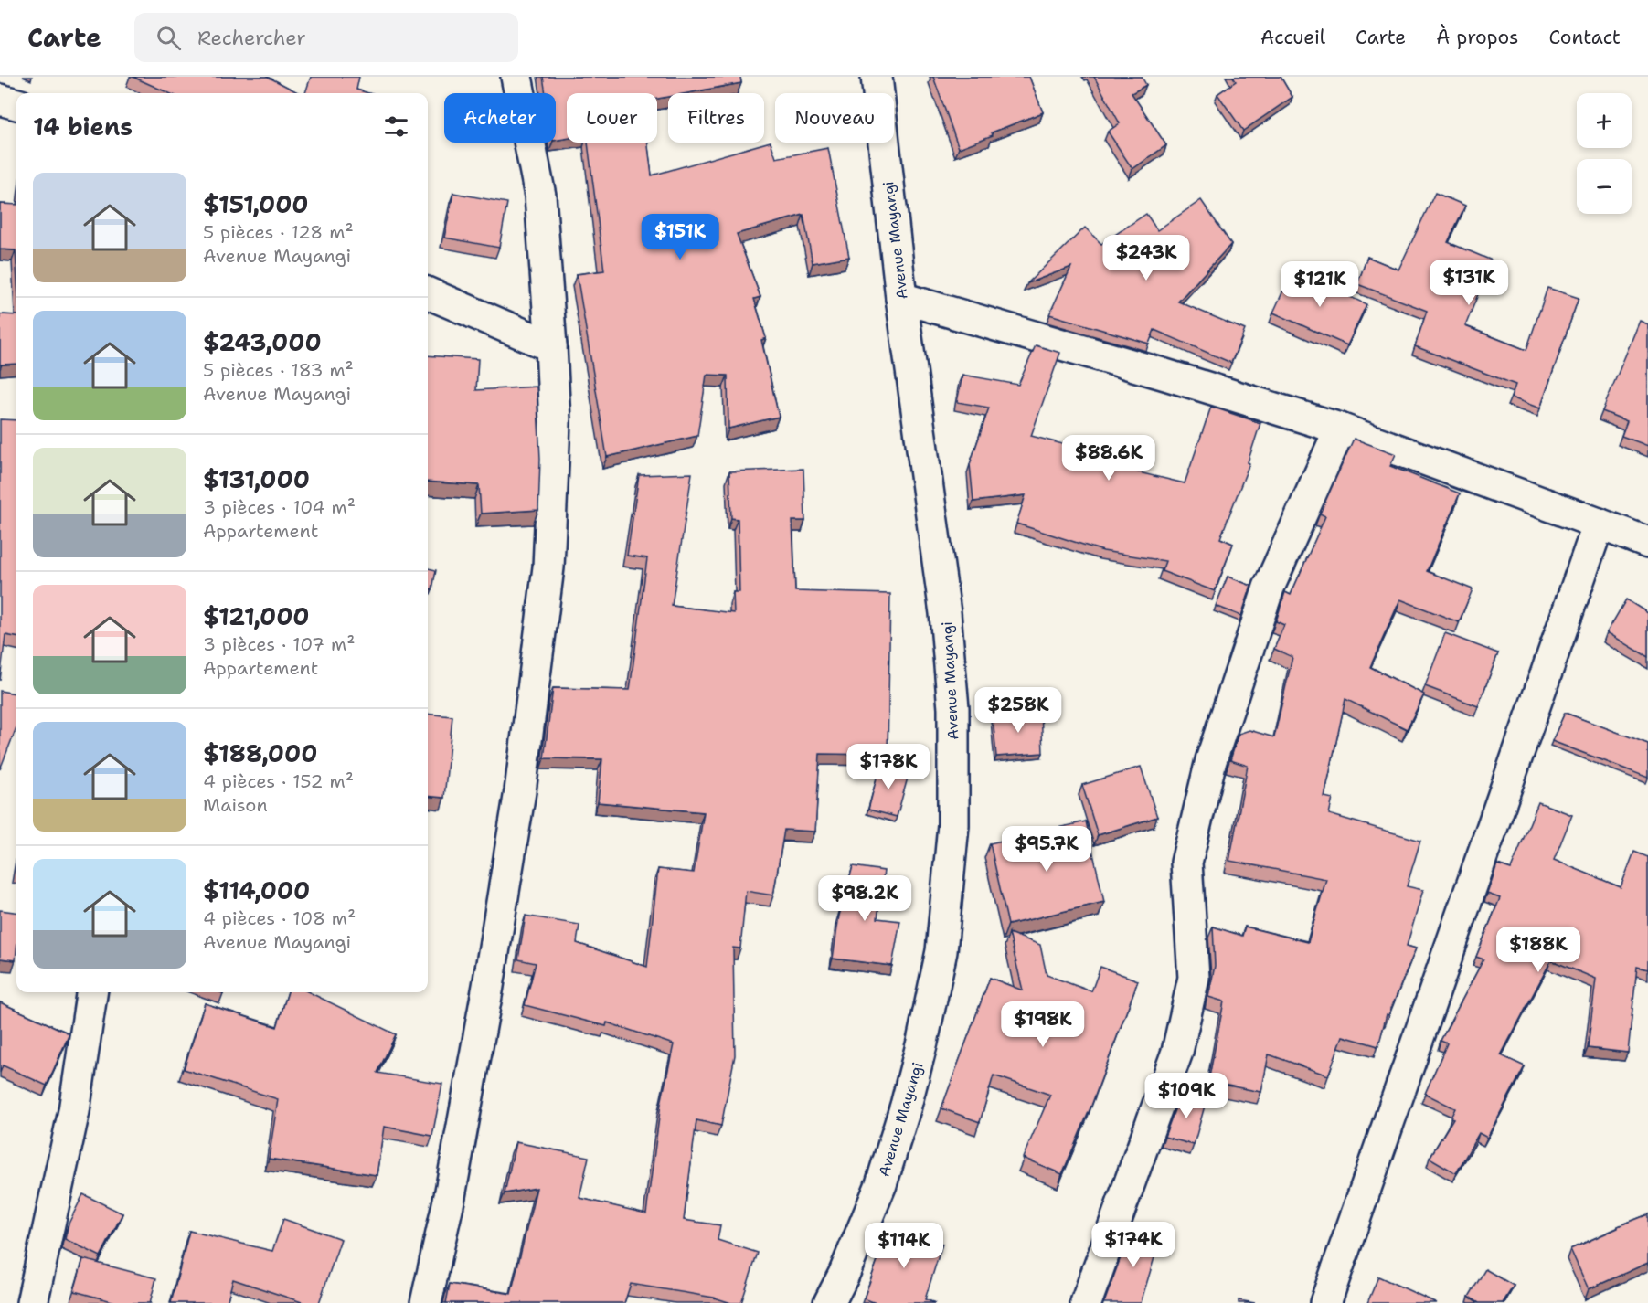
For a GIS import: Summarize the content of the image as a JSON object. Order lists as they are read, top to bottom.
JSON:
{
  "streets": {
    "street": ["Avenue Mayangi"]
  },
  "page": {
    "header": "Carte",
    "search": "Rechercher",
    "nav": [
      "Accueil",
      "Carte",
      "À propos",
      "Contact"
    ],
    "map_buttons": ["+", "−"],
    "chip": [
      "Acheter",
      "Louer",
      "Filtres",
      "Nouveau"
    ],
    "heading": "14 biens",
    "list": [
      {
        "name": "$151,000",
        "note": "5 pièces · 128 m² · Avenue Mayangi"
      },
      {
        "name": "$243,000",
        "note": "5 pièces · 183 m² · Avenue Mayangi"
      },
      {
        "name": "$131,000",
        "note": "3 pièces · 104 m² · Appartement"
      },
      {
        "name": "$121,000",
        "note": "3 pièces · 107 m² · Appartement"
      },
      {
        "name": "$188,000",
        "note": "4 pièces · 152 m² · Maison"
      },
      {
        "name": "$114,000",
        "note": "4 pièces · 108 m² · Avenue Mayangi"
      }
    ],
    "price": [
      "$151K",
      "$243K",
      "$131K",
      "$121K",
      "$88.6K",
      "$258K",
      "$178K",
      "$95.7K",
      "$98.2K",
      "$188K",
      "$198K",
      "$109K",
      "$174K",
      "$114K"
    ]
  }
}
